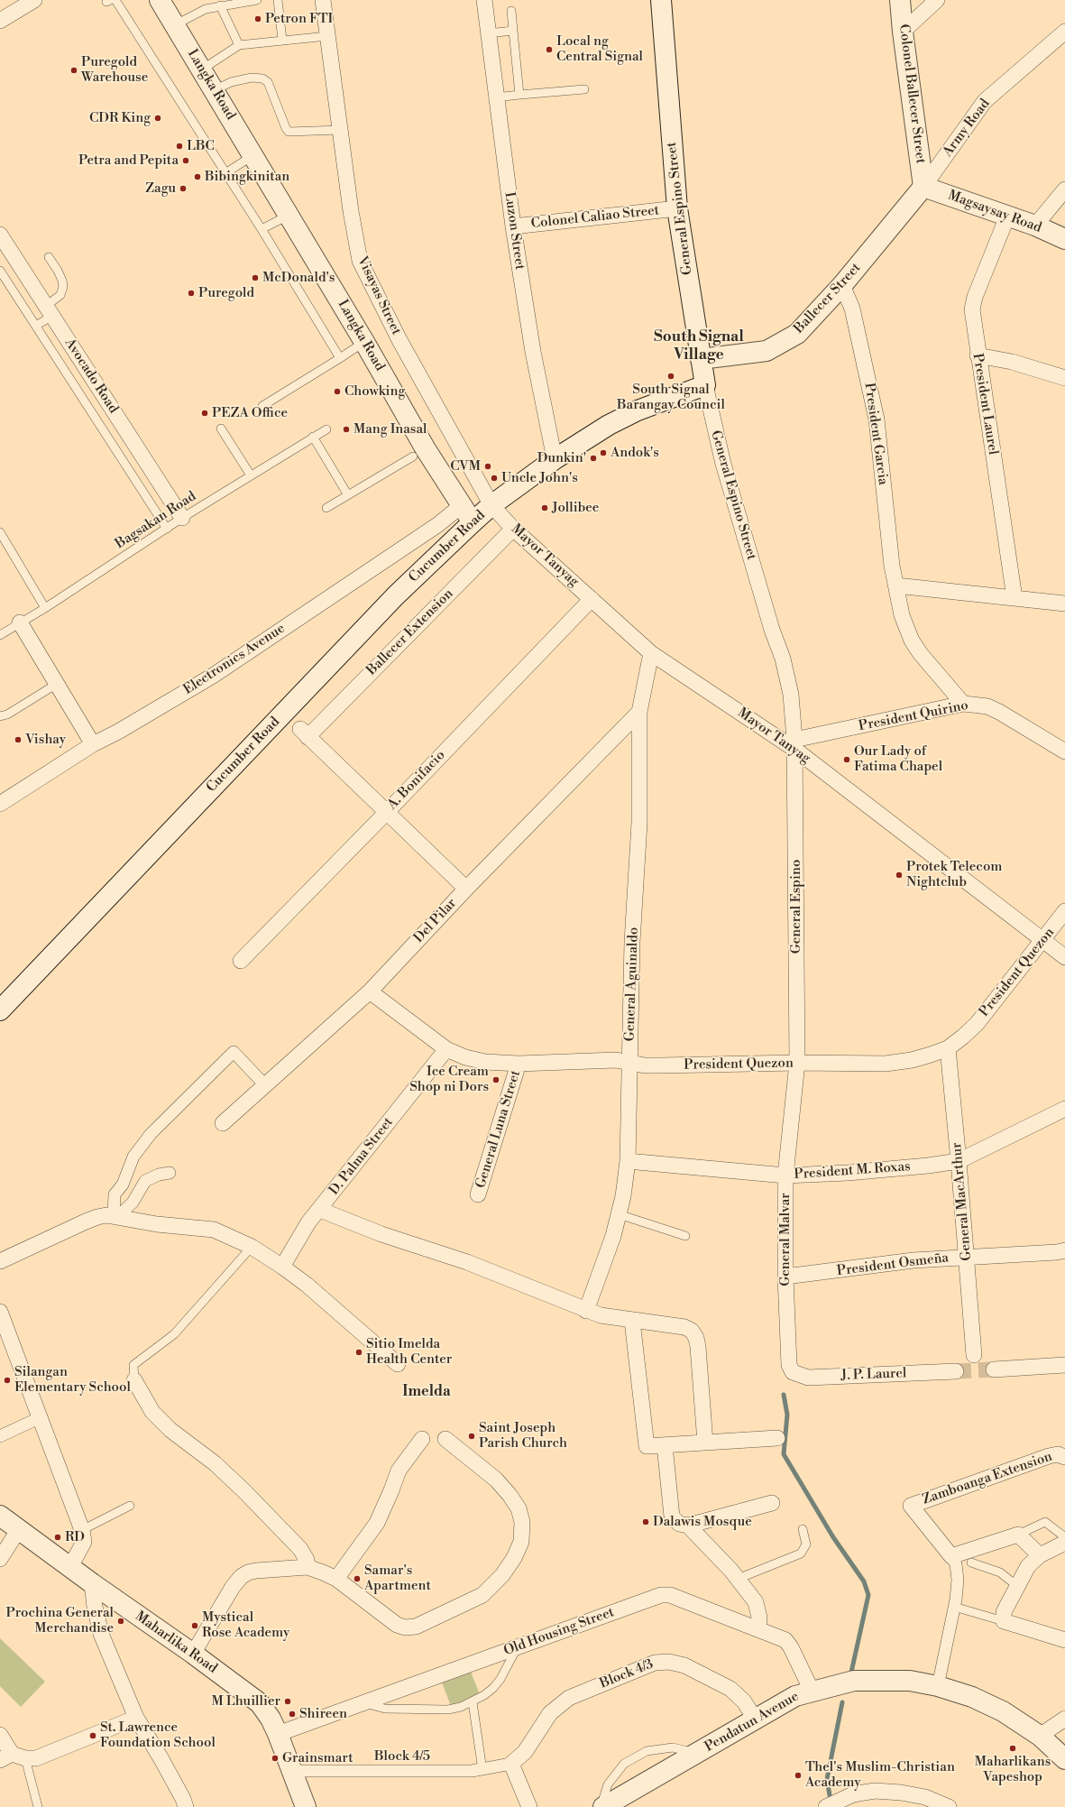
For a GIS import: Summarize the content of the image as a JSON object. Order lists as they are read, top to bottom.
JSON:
{
  "streets": {
    "street": [
      "Langka Road",
      "Colonel Ballecer Street",
      "Army Road",
      "General Espino Street",
      "Magsaysay Road",
      "Colonel Caliao Street",
      "Luzon Street",
      "Visayas Street",
      "Ballecer Street",
      "Avocado Road",
      "President Laurel",
      "President Garcia",
      "Cucumber Road",
      "Mayor Tanyag",
      "Ballecer Extension",
      "Electronics Avenue",
      "President Quirino",
      "A. Bonifacio",
      "General Espino",
      "Del Pilar",
      "President Quezon",
      "General Aguinaldo",
      "General Luna Street",
      "D. Palma Street",
      "President M. Roxas",
      "General MacArthur",
      "General Malvar",
      "President Osmeña",
      "J. P. Laurel",
      "Zamboanga Extension",
      "Old Housing Street",
      "Maharlika Road",
      "Block 4/3",
      "Pendatun Avenue",
      "Block 4/5"
    ],
    "lane": ["Bagsakan Road"]
  },
  "crossings": [
    ["Langka Road", "Cucumber Road"],
    ["Langka Road", "Electronics Avenue"],
    ["Colonel Ballecer Street", "Army Road"],
    ["Colonel Ballecer Street", "Magsaysay Road"],
    ["Colonel Ballecer Street", "Ballecer Street"],
    ["Army Road", "Magsaysay Road"],
    ["Army Road", "Ballecer Street"],
    ["General Espino Street", "Colonel Caliao Street"],
    ["General Espino Street", "Ballecer Street"],
    ["General Espino Street", "Mayor Tanyag"],
    ["General Espino Street", "President Quirino"],
    ["General Espino Street", "General Espino"],
    ["Magsaysay Road", "Ballecer Street"],
    ["Magsaysay Road", "President Laurel"],
    ["Colonel Caliao Street", "Luzon Street"],
    ["Visayas Street", "Cucumber Road"],
    ["Visayas Street", "Mayor Tanyag"],
    ["Ballecer Street", "President Garcia"],
    ["Avocado Road", "Bagsakan Road"],
    ["President Garcia", "President Quirino"],
    ["Cucumber Road", "Mayor Tanyag"],
    ["Mayor Tanyag", "Ballecer Extension"],
    ["Mayor Tanyag", "President Quirino"],
    ["Mayor Tanyag", "A. Bonifacio"],
    ["Mayor Tanyag", "General Espino"],
    ["Mayor Tanyag", "President Quezon"],
    ["Mayor Tanyag", "General Aguinaldo"],
    ["Ballecer Extension", "A. Bonifacio"],
    ["President Quirino", "General Espino"],
    ["General Espino", "President Quezon"],
    ["General Espino", "General Malvar"],
    ["Del Pilar", "President Quezon"],
    ["Del Pilar", "General Aguinaldo"],
    ["President Quezon", "General Aguinaldo"],
    ["President Quezon", "General Luna Street"],
    ["President Quezon", "D. Palma Street"],
    ["President Quezon", "General MacArthur"],
    ["President Quezon", "General Malvar"],
    ["General Aguinaldo", "President M. Roxas"],
    ["President M. Roxas", "General MacArthur"],
    ["President M. Roxas", "General Malvar"],
    ["General MacArthur", "President Osmeña"],
    ["General Malvar", "President Osmeña"],
    ["General Malvar", "J. P. Laurel"],
    ["Old Housing Street", "Maharlika Road"],
    ["Old Housing Street", "Pendatun Avenue"],
    ["Maharlika Road", "Block 4/5"],
    ["Block 4/3", "Pendatun Avenue"],
    ["Block 4/3", "Block 4/5"]
  ],
  "districts": ["South Signal Village", "Imelda"],
  "places": [
    "Petron FTI",
    "Local ng Central Signal",
    "Puregold Warehouse",
    "CDR King",
    "LBC",
    "Petra and Pepita",
    "Bibingkinitan",
    "Zagu",
    "McDonald's",
    "Puregold",
    "South Signal Barangay Council",
    "Chowking",
    "PEZA Office",
    "Mang Inasal",
    "Andok's",
    "Dunkin'",
    "CVM",
    "Uncle John's",
    "Jollibee",
    "Vishay",
    "Our Lady of Fatima Chapel",
    "Protek Telecom Nightclub",
    "Ice Cream Shop ni Dors",
    "Sitio Imelda Health Center",
    "Silangan Elementary School",
    "Saint Joseph Parish Church",
    "Dalawis Mosque",
    "RD",
    "Samar's Apartment",
    "Prochina General Merchandise",
    "Mystical Rose Academy",
    "M Lhuillier",
    "Shireen",
    "St. Lawrence Foundation School",
    "Maharlikans Vapeshop",
    "Grainsmart",
    "Thel's Muslim-Christian Academy"
  ]
}
